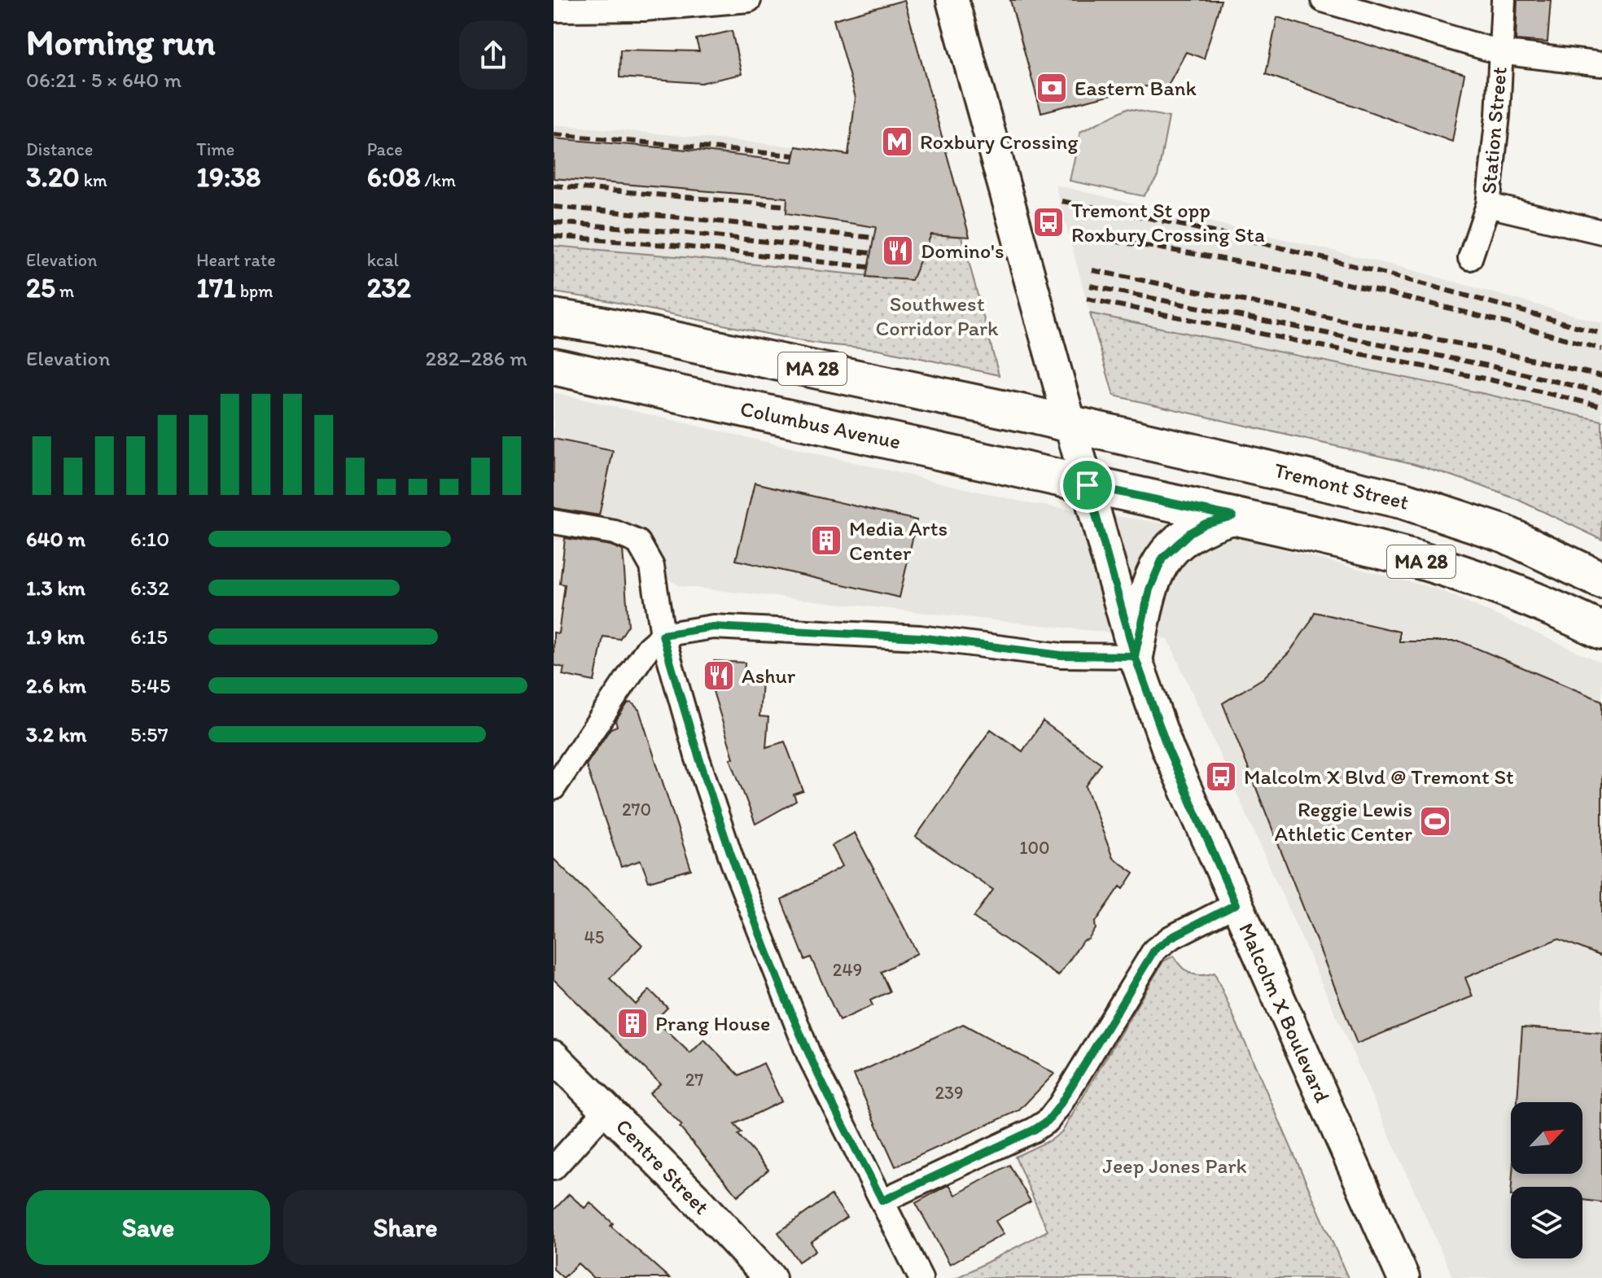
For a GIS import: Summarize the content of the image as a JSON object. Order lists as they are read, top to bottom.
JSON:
{
  "streets": {
    "main road": [
      "MA 28",
      "Columbus Avenue",
      "Tremont Street",
      "Malcolm X Boulevard",
      "Centre Street"
    ],
    "street": ["Station Street"]
  },
  "crossings": [
    ["MA 28", "Columbus Avenue"],
    ["MA 28", "Tremont Street"],
    ["MA 28", "Malcolm X Boulevard"],
    ["Columbus Avenue", "Malcolm X Boulevard"]
  ],
  "parks": ["Southwest Corridor Park", "Jeep Jones Park"],
  "places": {
    "bank": ["Eastern Bank"],
    "metro station": ["Roxbury Crossing"],
    "bus stop": ["Tremont St opp Roxbury Crossing Sta", "Malcolm X Blvd @ Tremont St"],
    "restaurant": ["Domino's", "Ashur"],
    "building": ["Media Arts Center", "Prang House"],
    "sports": ["Reggie Lewis Athletic Center"]
  },
  "house_numbers": [
    "270",
    "100",
    "45",
    "249",
    "27",
    "239"
  ],
  "north": "top right",
  "page": {
    "heading": ["Morning run", "06:21 · 5 × 640 m"],
    "stats": [
      ["Distance", "3.20 km"],
      ["Time", "19:38"],
      ["Pace", "6:08 /km"],
      ["Elevation", "25 m"],
      ["Heart rate", "171 bpm"],
      ["kcal", "232"]
    ],
    "chart": ["Elevation", "282–286 m"],
    "list": [
      {
        "name": "640 m",
        "note": "6:10"
      },
      {
        "name": "1.3 km",
        "note": "6:32"
      },
      {
        "name": "1.9 km",
        "note": "6:15"
      },
      {
        "name": "2.6 km",
        "note": "5:45"
      },
      {
        "name": "3.2 km",
        "note": "5:57"
      }
    ],
    "buttons": ["Save", "Share"]
  }
}
